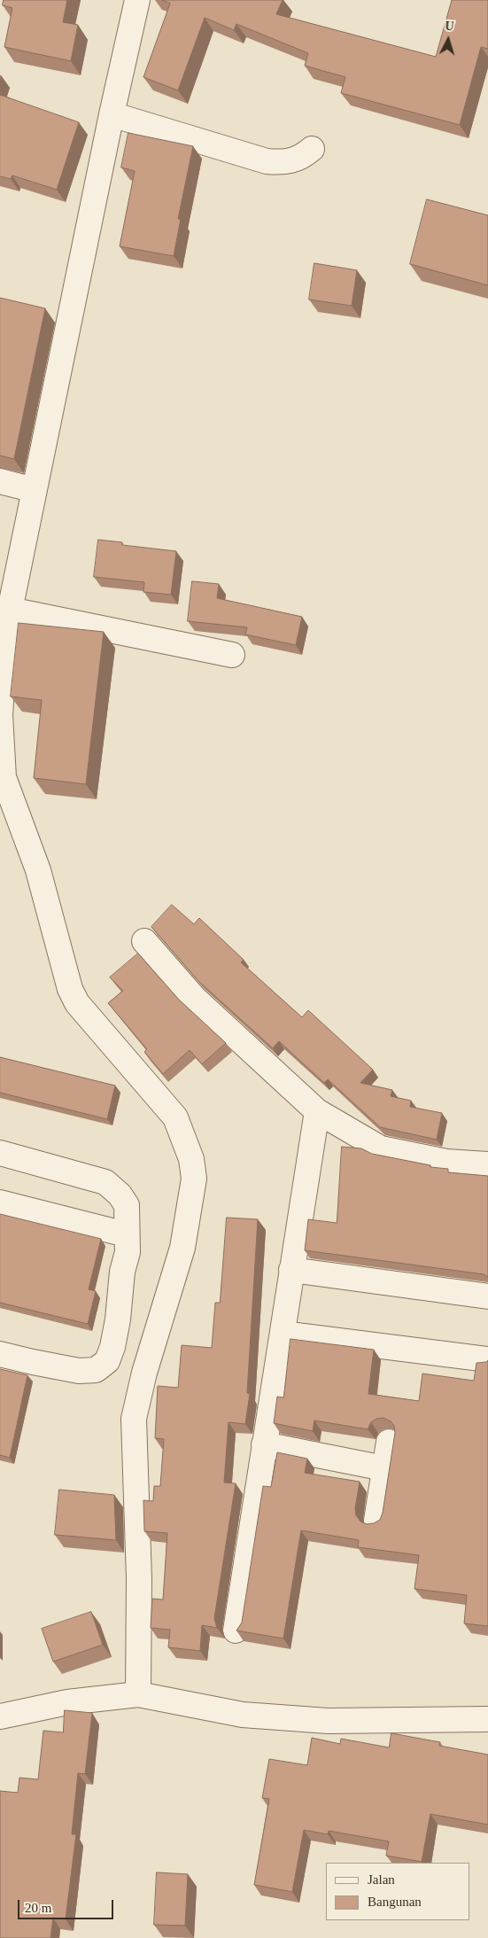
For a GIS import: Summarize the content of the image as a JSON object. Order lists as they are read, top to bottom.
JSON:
{
  "legend": ["Jalan", "Bangunan"],
  "scale_bar": "20 m",
  "north": "top"
}
